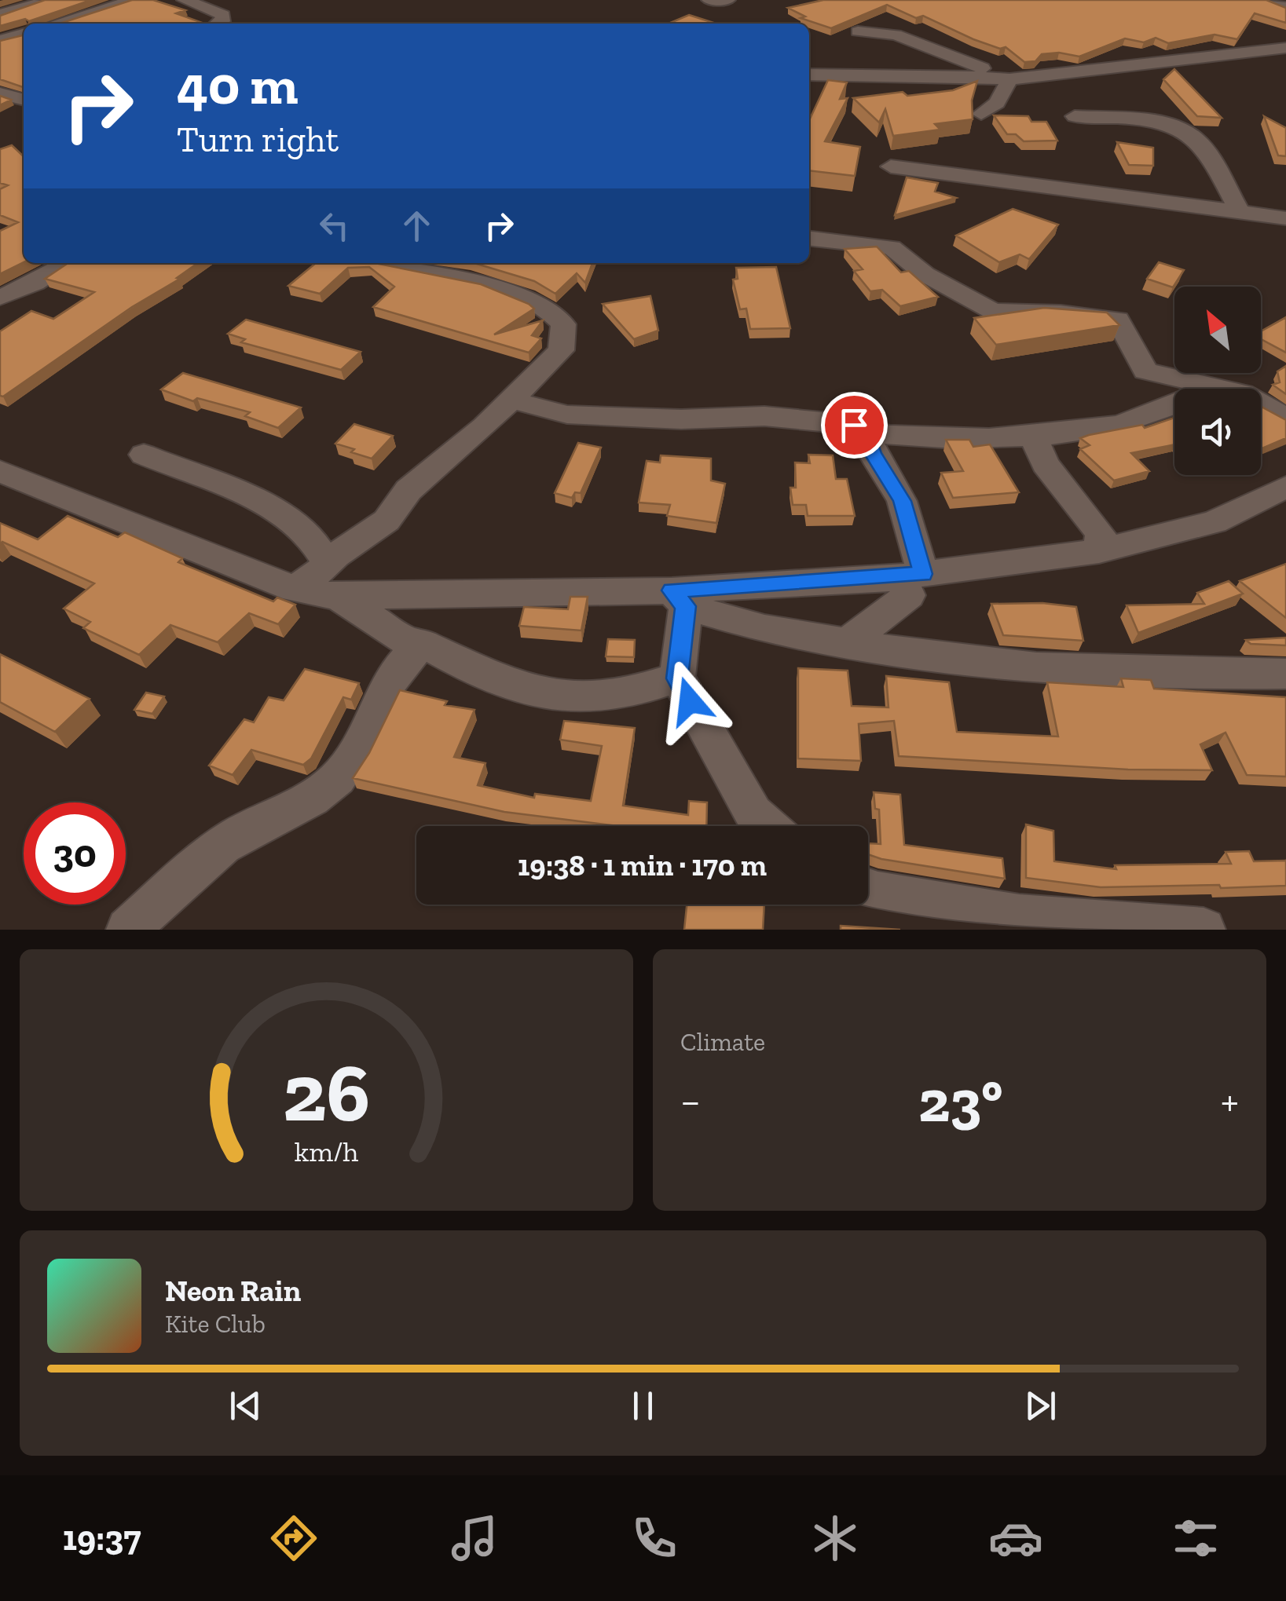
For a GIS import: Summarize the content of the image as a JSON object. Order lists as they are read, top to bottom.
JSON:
{
  "north": "top left",
  "page": {
    "turn": ["40 m", "Turn right"],
    "limit": "30",
    "trip": "19:38 · 1 min · 170 m",
    "tile": "Climate",
    "heat": ["−", "23°", "+"],
    "song": ["Neon Rain", "Kite Club"],
    "tabs": "19:37",
    "gauge": ["26", "km/h"]
  }
}
